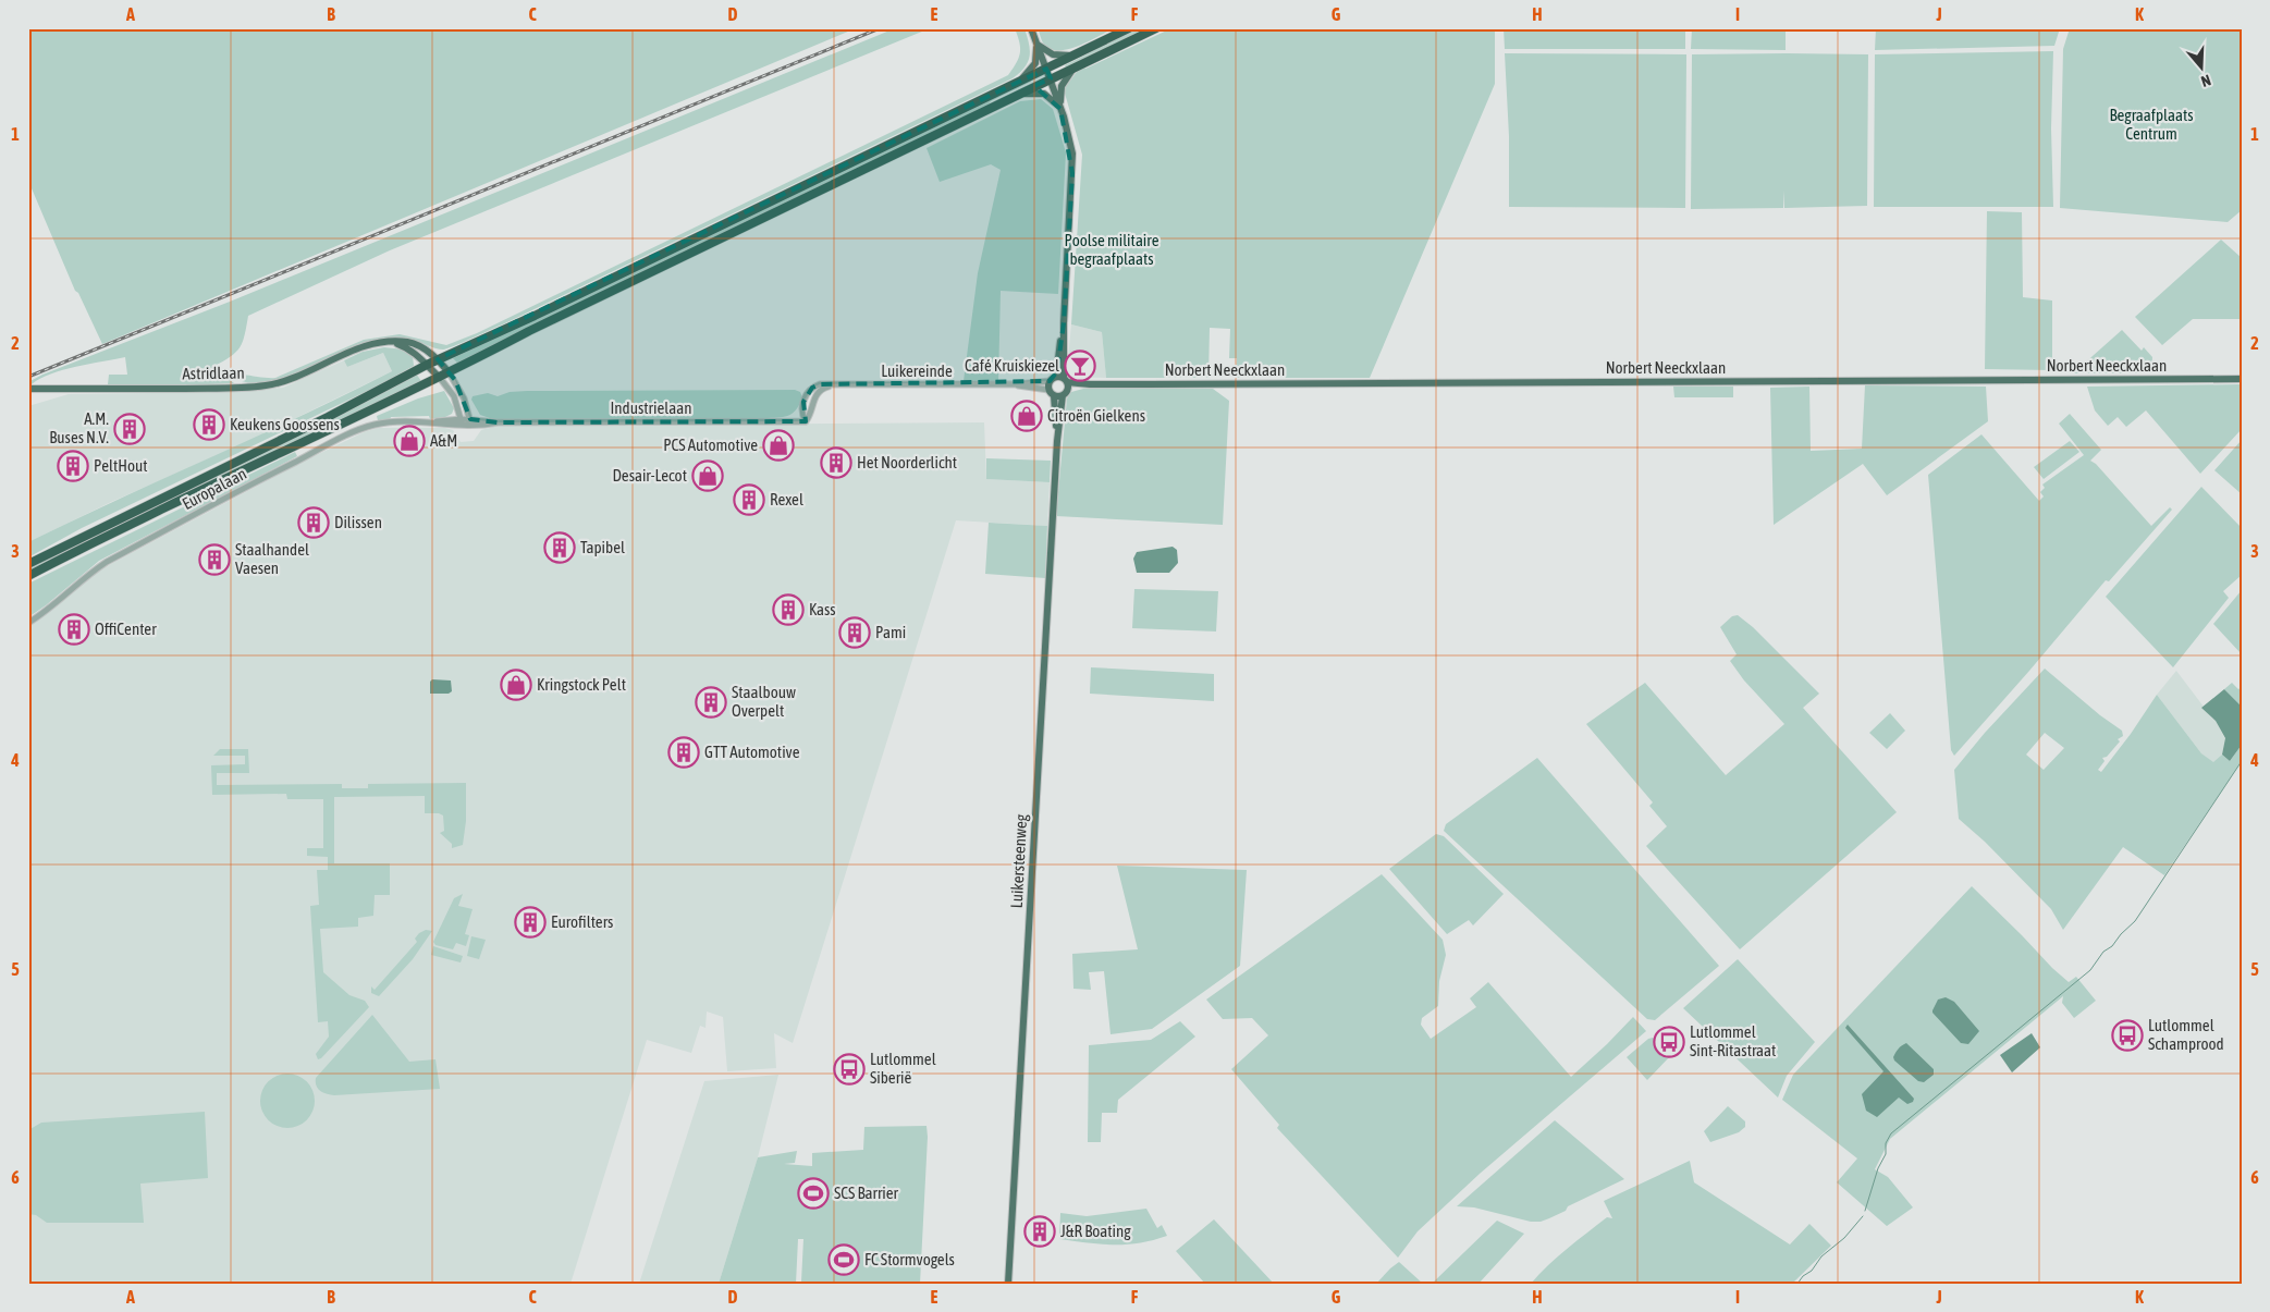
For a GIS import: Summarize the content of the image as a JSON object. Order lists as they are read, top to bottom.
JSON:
{
  "streets": {
    "main road": ["Norbert Neeckxlaan", "Astridlaan", "Luikersteenweg"],
    "street": ["Luikereinde", "Industrielaan", "Europalaan"]
  },
  "crossings": [
    ["Norbert Neeckxlaan", "Luikersteenweg"],
    ["Luikereinde", "Industrielaan"],
    ["Astridlaan", "Industrielaan"],
    ["Industrielaan", "Europalaan"]
  ],
  "parks": ["Begraafplaats Centrum", "Poolse militaire begraafplaats"],
  "places": {
    "bar": ["Café Kruiskiezel"],
    "shop": [
      "Citroën Gielkens",
      "A&M",
      "PCS Automotive",
      "Desair-Lecot",
      "Kringstock Pelt"
    ],
    "building": [
      "Keukens Goossens",
      "A.M. Buses N.V.",
      "Het Noorderlicht",
      "PeltHout",
      "Rexel",
      "Dilissen",
      "Tapibel",
      "Staalhandel Vaesen",
      "Kass",
      "OffiCenter",
      "Pami",
      "Staalbouw Overpelt",
      "GTT Automotive",
      "Eurofilters",
      "J&R Boating"
    ],
    "bus stop": ["Lutlommel Schamprood", "Lutlommel Sint-Ritastraat", "Lutlommel Siberië"],
    "sports": ["SCS Barrier", "FC Stormvogels"]
  },
  "north": "bottom",
  "grid": {
    "columns": [
      "A",
      "B",
      "C",
      "D",
      "E",
      "F",
      "G",
      "H",
      "I",
      "J",
      "K"
    ],
    "rows": [
      "1",
      "2",
      "3",
      "4",
      "5",
      "6"
    ]
  }
}
